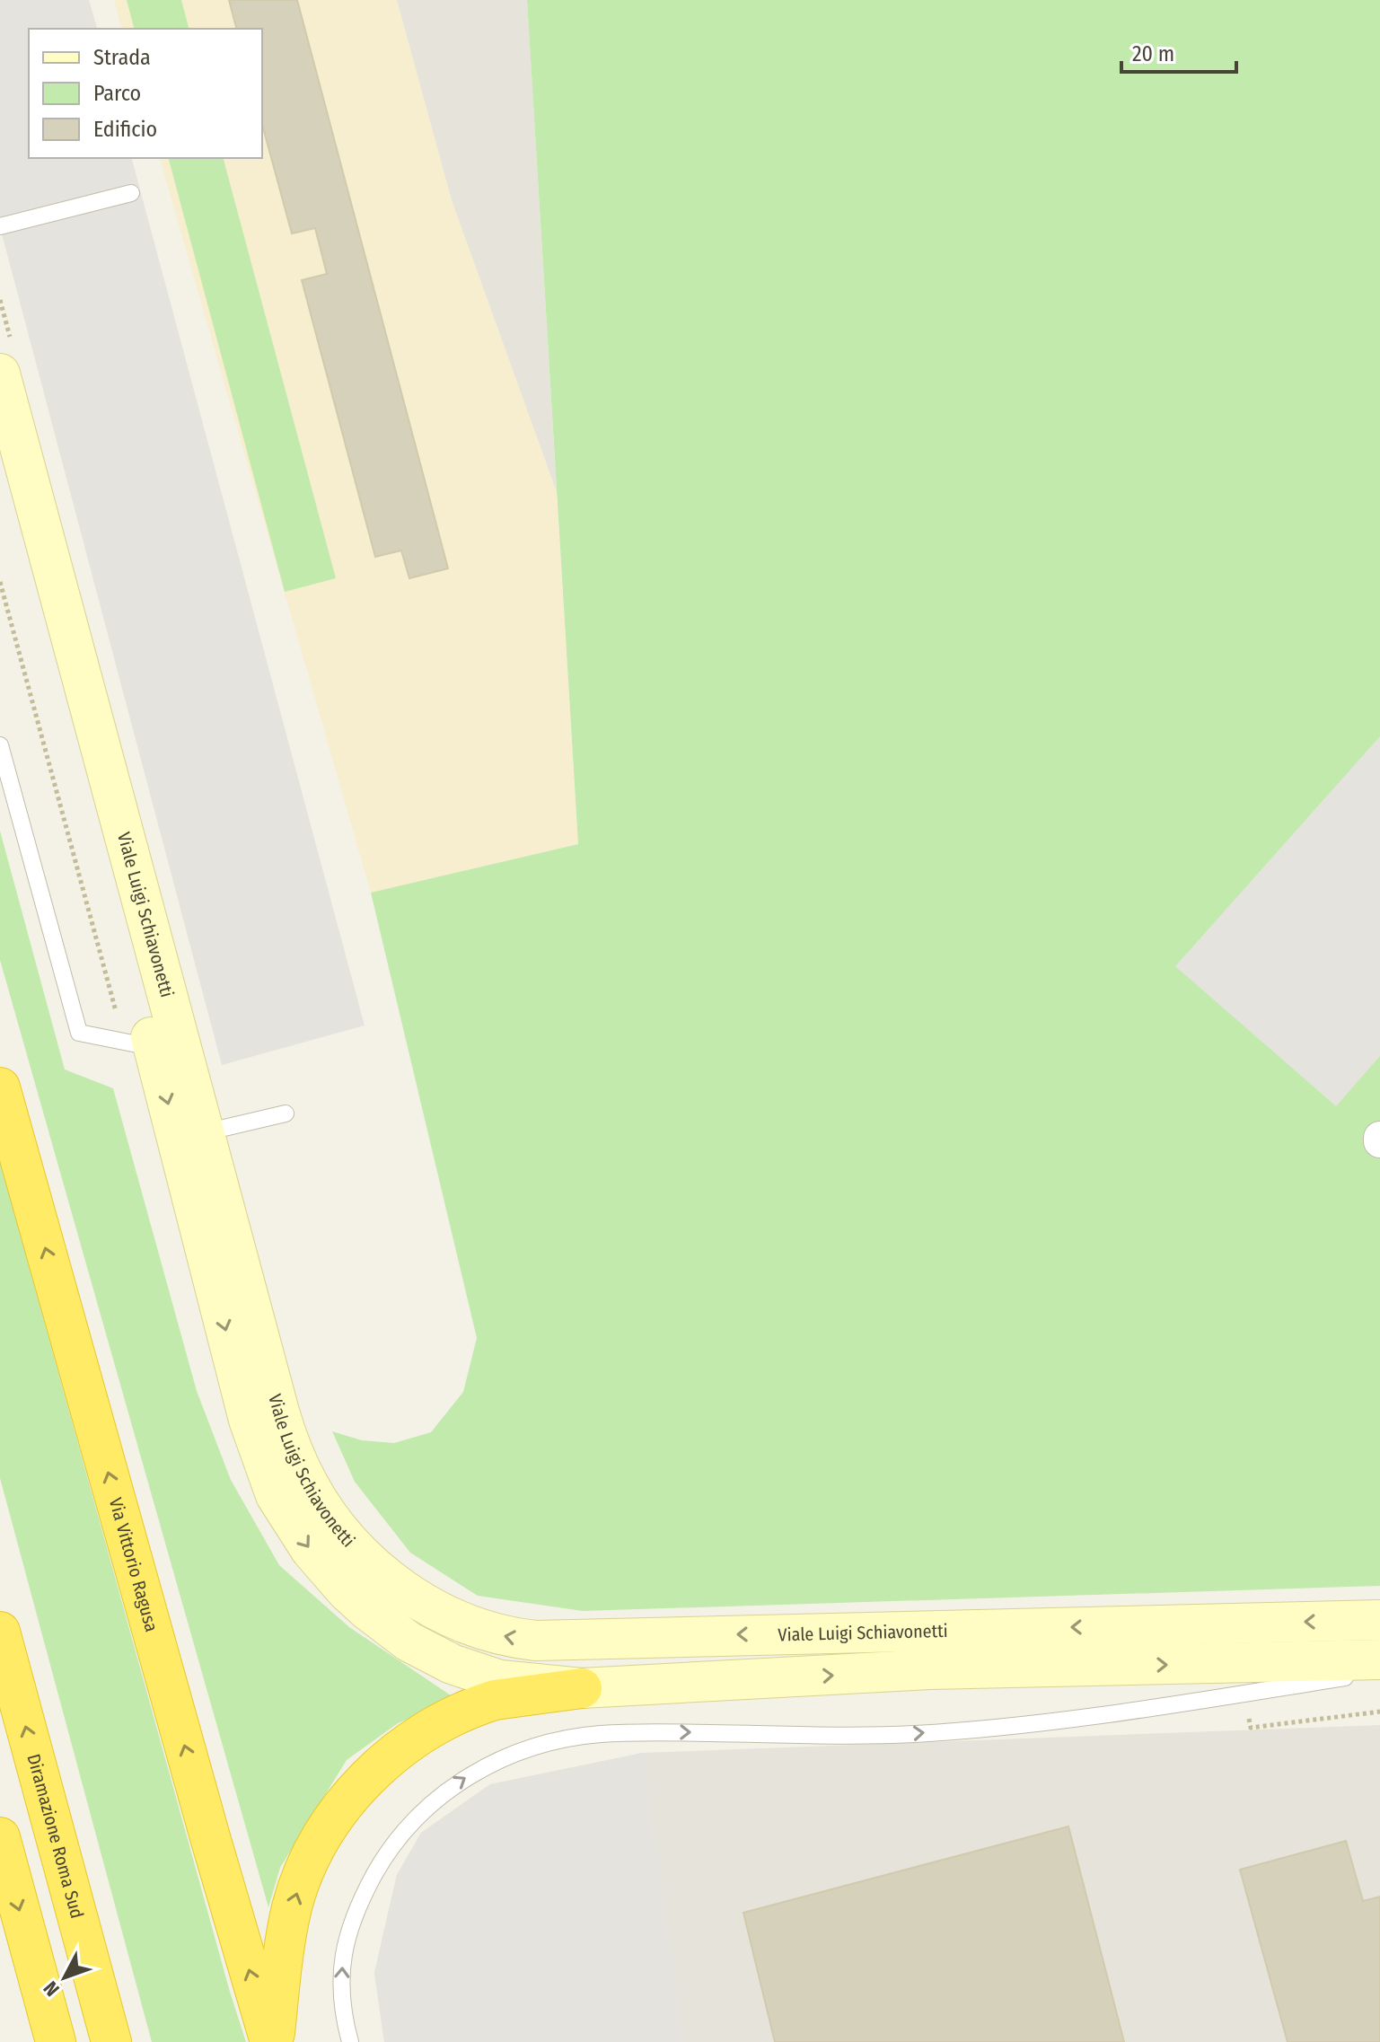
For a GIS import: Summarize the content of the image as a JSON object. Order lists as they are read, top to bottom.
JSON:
{
  "streets": {
    "highway": ["Via Vittorio Ragusa", "Diramazione Roma Sud"],
    "street": ["Viale Luigi Schiavonetti"]
  },
  "one_way": ["Via Vittorio Ragusa"],
  "legend": ["Strada", "Parco", "Edificio"],
  "scale_bar": "20 m",
  "north": "bottom left"
}
